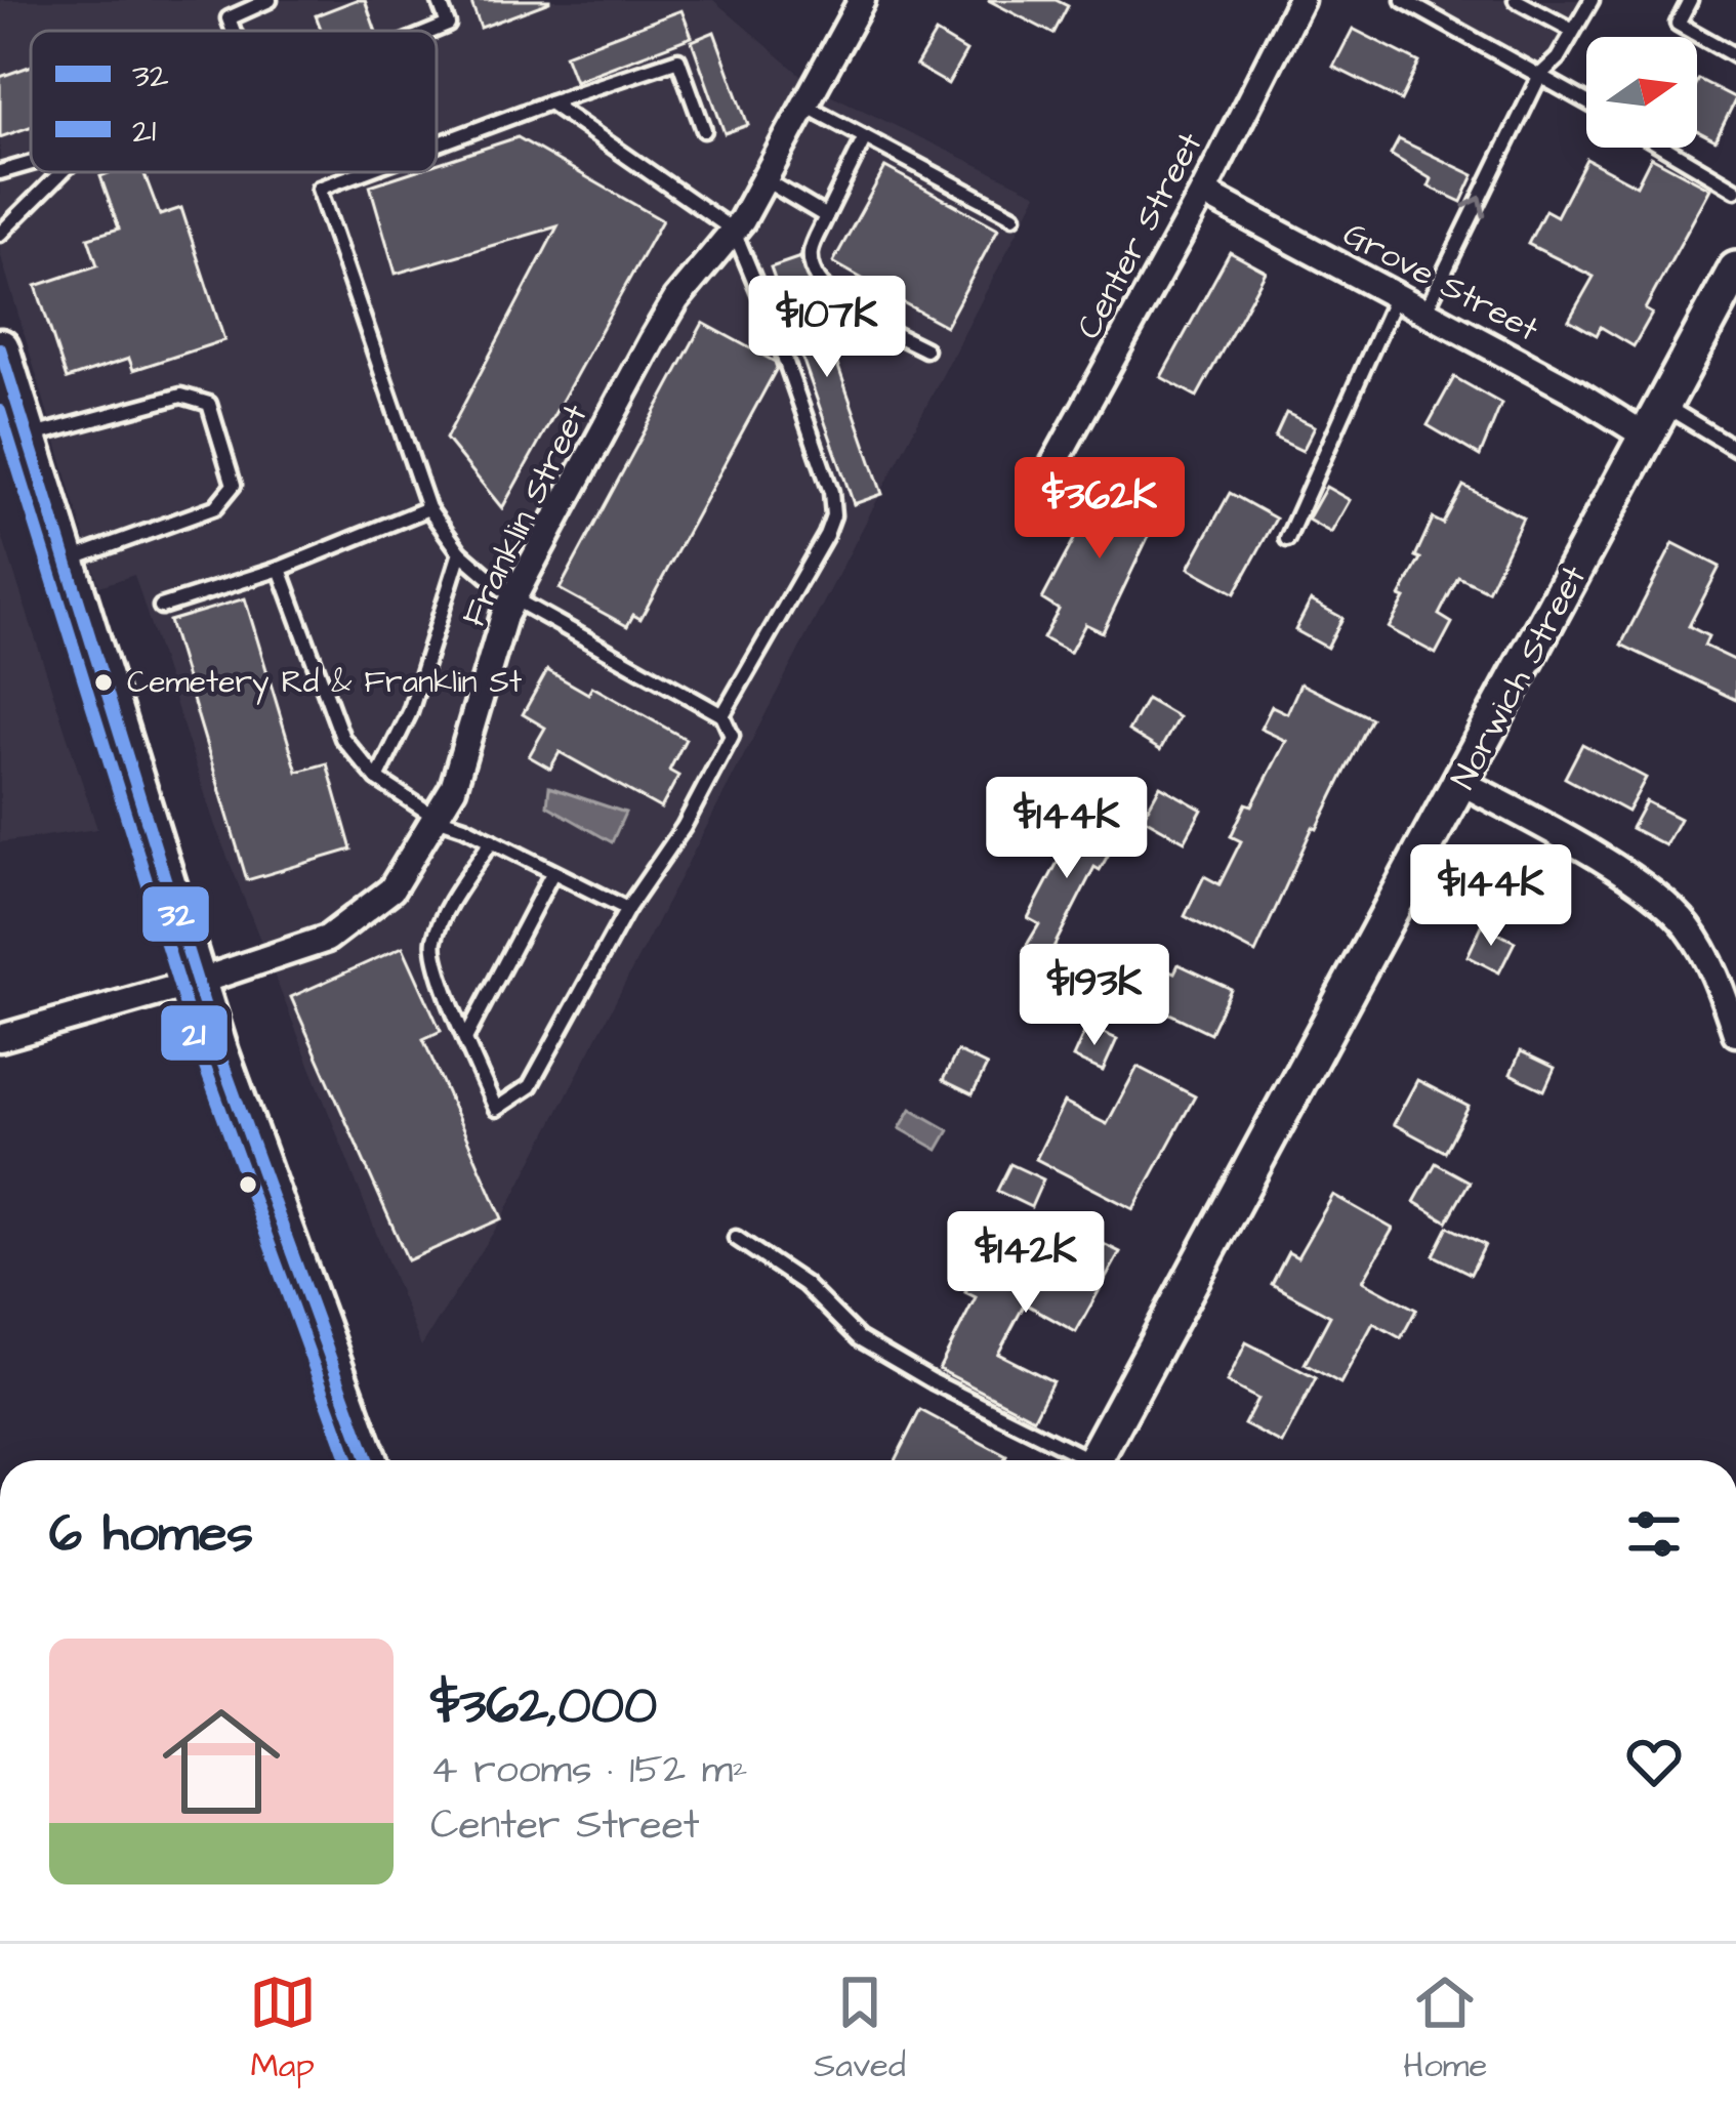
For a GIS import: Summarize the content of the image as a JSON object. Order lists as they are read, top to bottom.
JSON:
{
  "streets": {
    "main road": ["Norwich Street"],
    "street": ["Center Street", "Grove Street", "Franklin Street"]
  },
  "crossings": [
    ["Center Street", "Grove Street"],
    ["Grove Street", "Norwich Street"]
  ],
  "places": ["Cemetery Rd & Franklin St"],
  "lines": ["transit line 32", "transit line 21"],
  "legend": ["32", "21"],
  "north": "right",
  "page": {
    "price": [
      "$107K",
      "$362K",
      "$144K",
      "$144K",
      "$193K",
      "$142K"
    ],
    "heading": "6 homes",
    "list": [
      {
        "name": "$362,000",
        "note": "4 rooms · 152 m² · Center Street"
      }
    ],
    "tabs": ["Map", "Saved", "Home"]
  }
}
